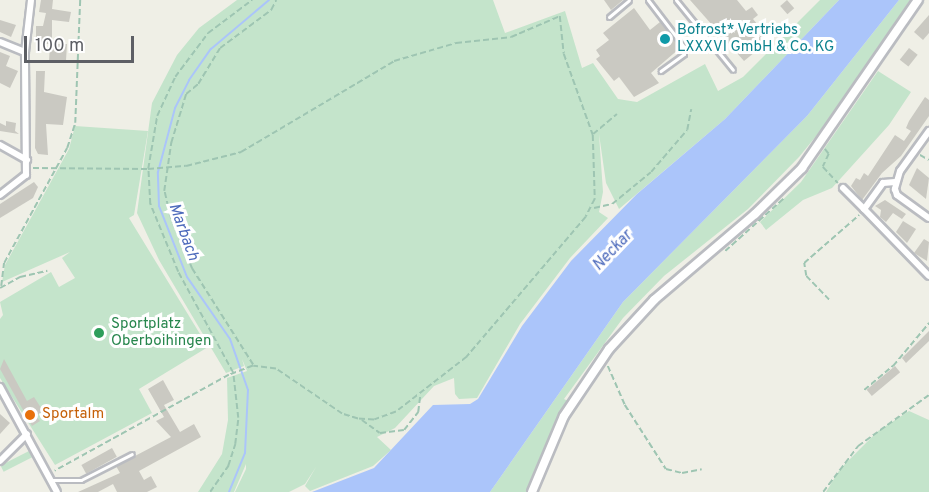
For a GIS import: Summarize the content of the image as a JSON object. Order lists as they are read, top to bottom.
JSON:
{
  "water": ["Marbach", "Neckar"],
  "places": ["Bofrost* Vertriebs LXXXVI GmbH & Co. KG", "Sportplatz Oberboihingen", "Sportalm"],
  "scale_bar": "100 m"
}
